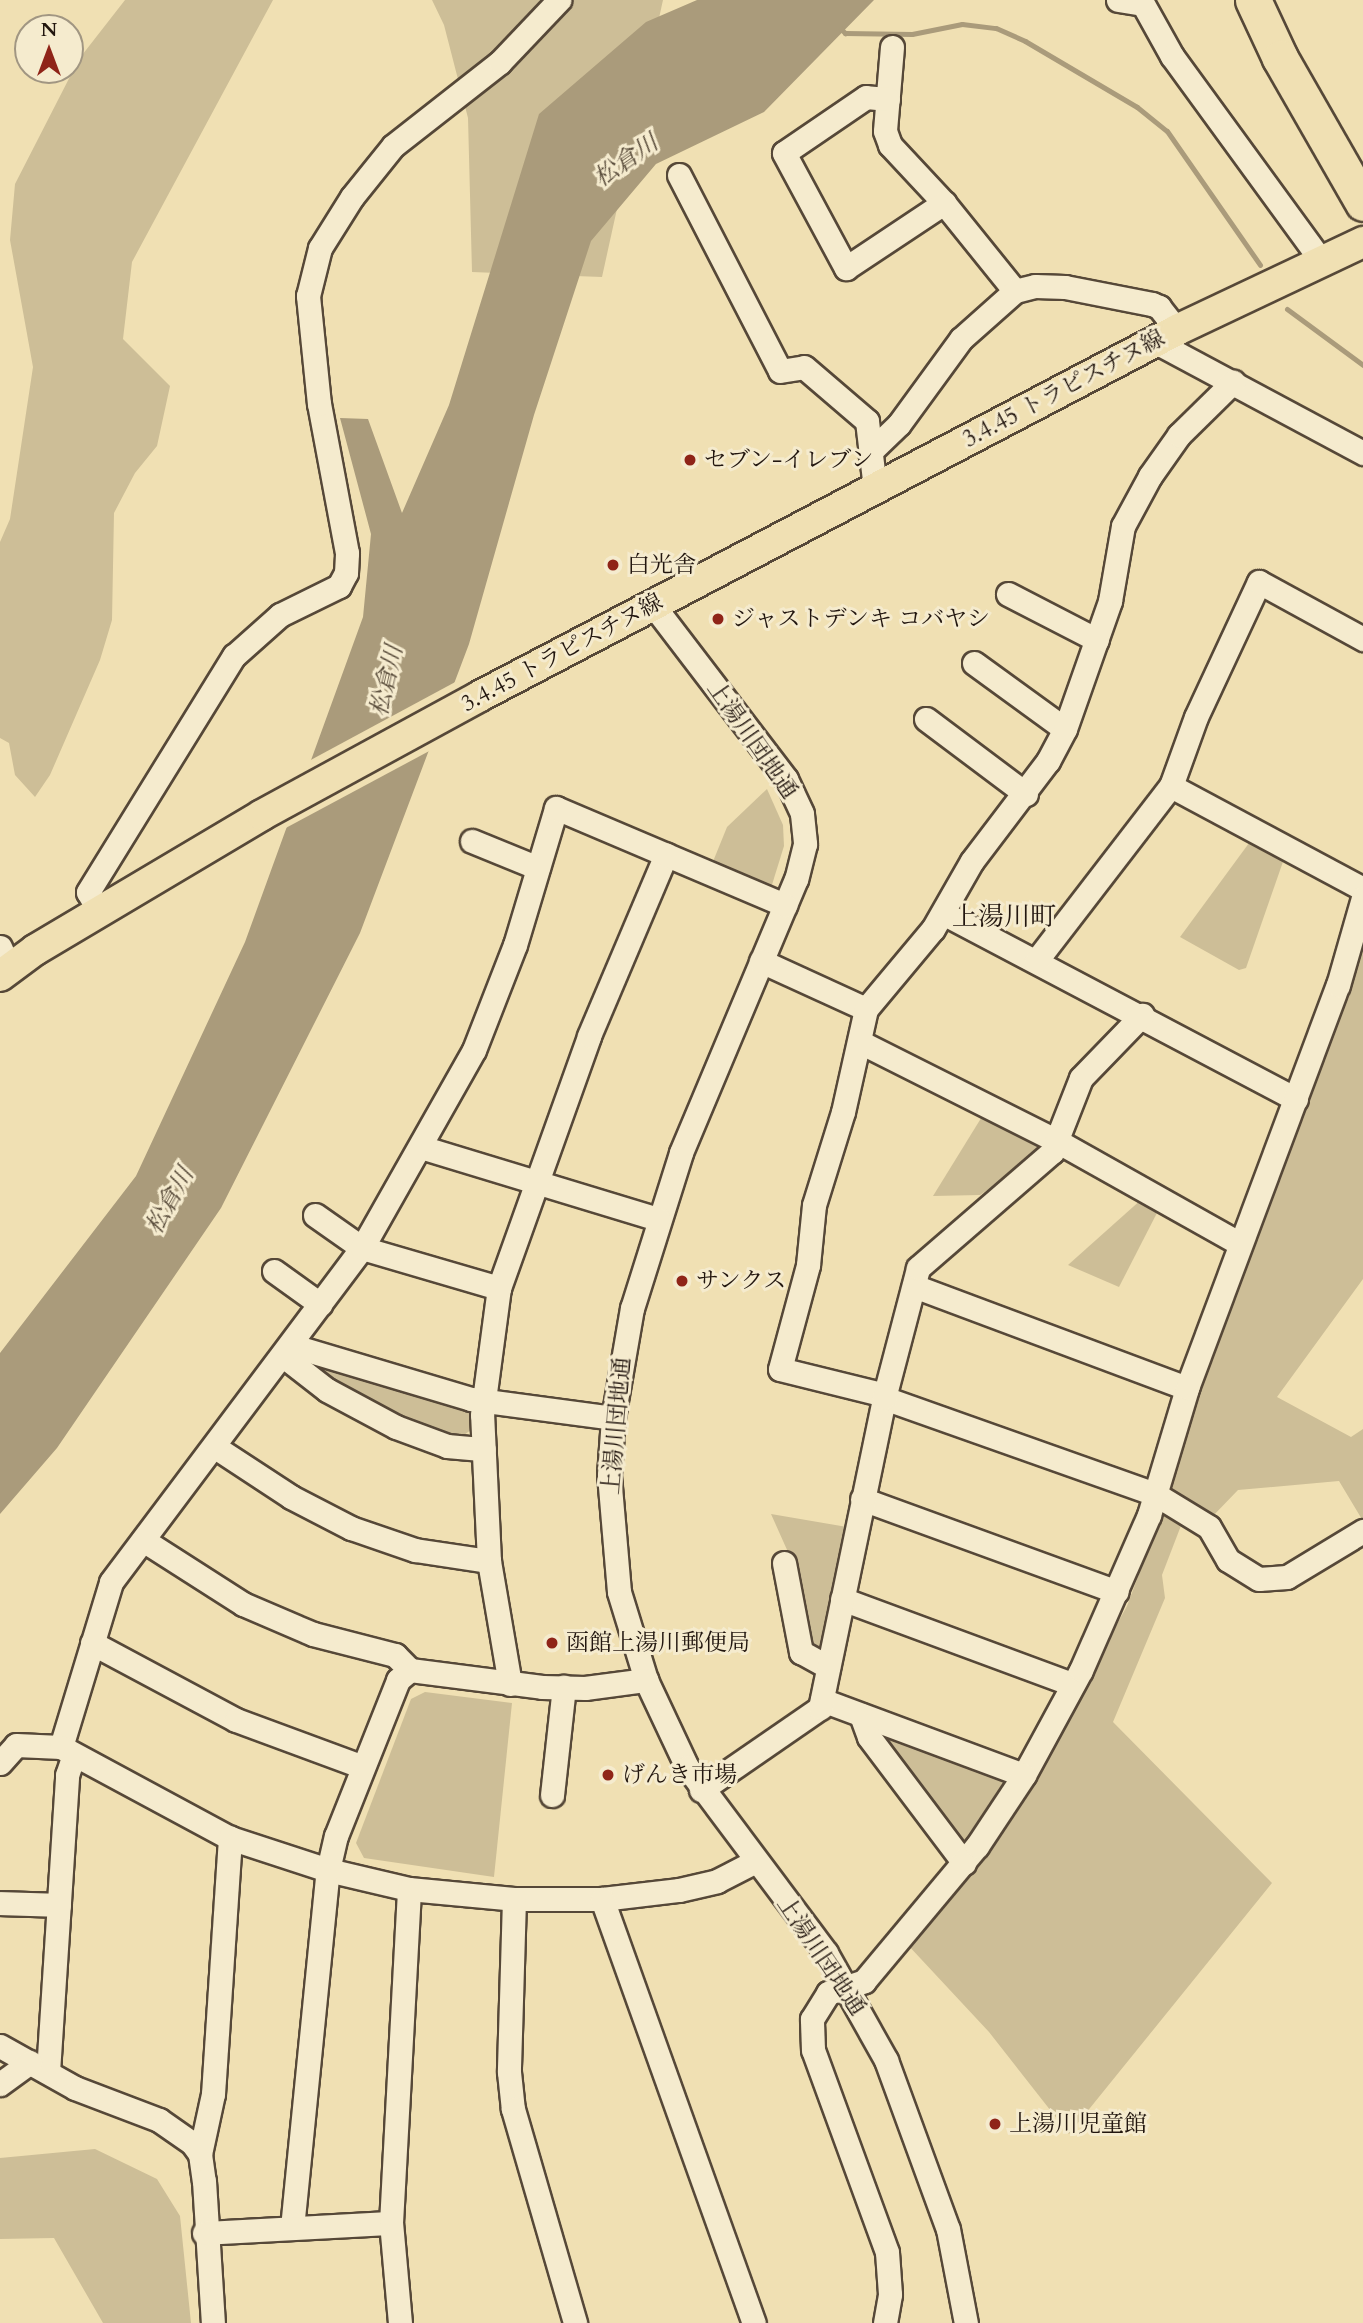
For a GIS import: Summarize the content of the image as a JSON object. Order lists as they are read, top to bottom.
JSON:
{
  "streets": {
    "main road": ["3.4.45 トラピスチヌ線"],
    "street": ["上湯川団地通"]
  },
  "crossings": [
    ["3.4.45 トラピスチヌ線", "上湯川団地通"]
  ],
  "districts": ["上湯川町"],
  "water": ["松倉川"],
  "places": [
    "セブン-イレブン",
    "白光舎",
    "ジャストデンキ コバヤシ",
    "サンクス",
    "函館上湯川郵便局",
    "げんき市場",
    "上湯川児童館"
  ],
  "north": "top"
}
